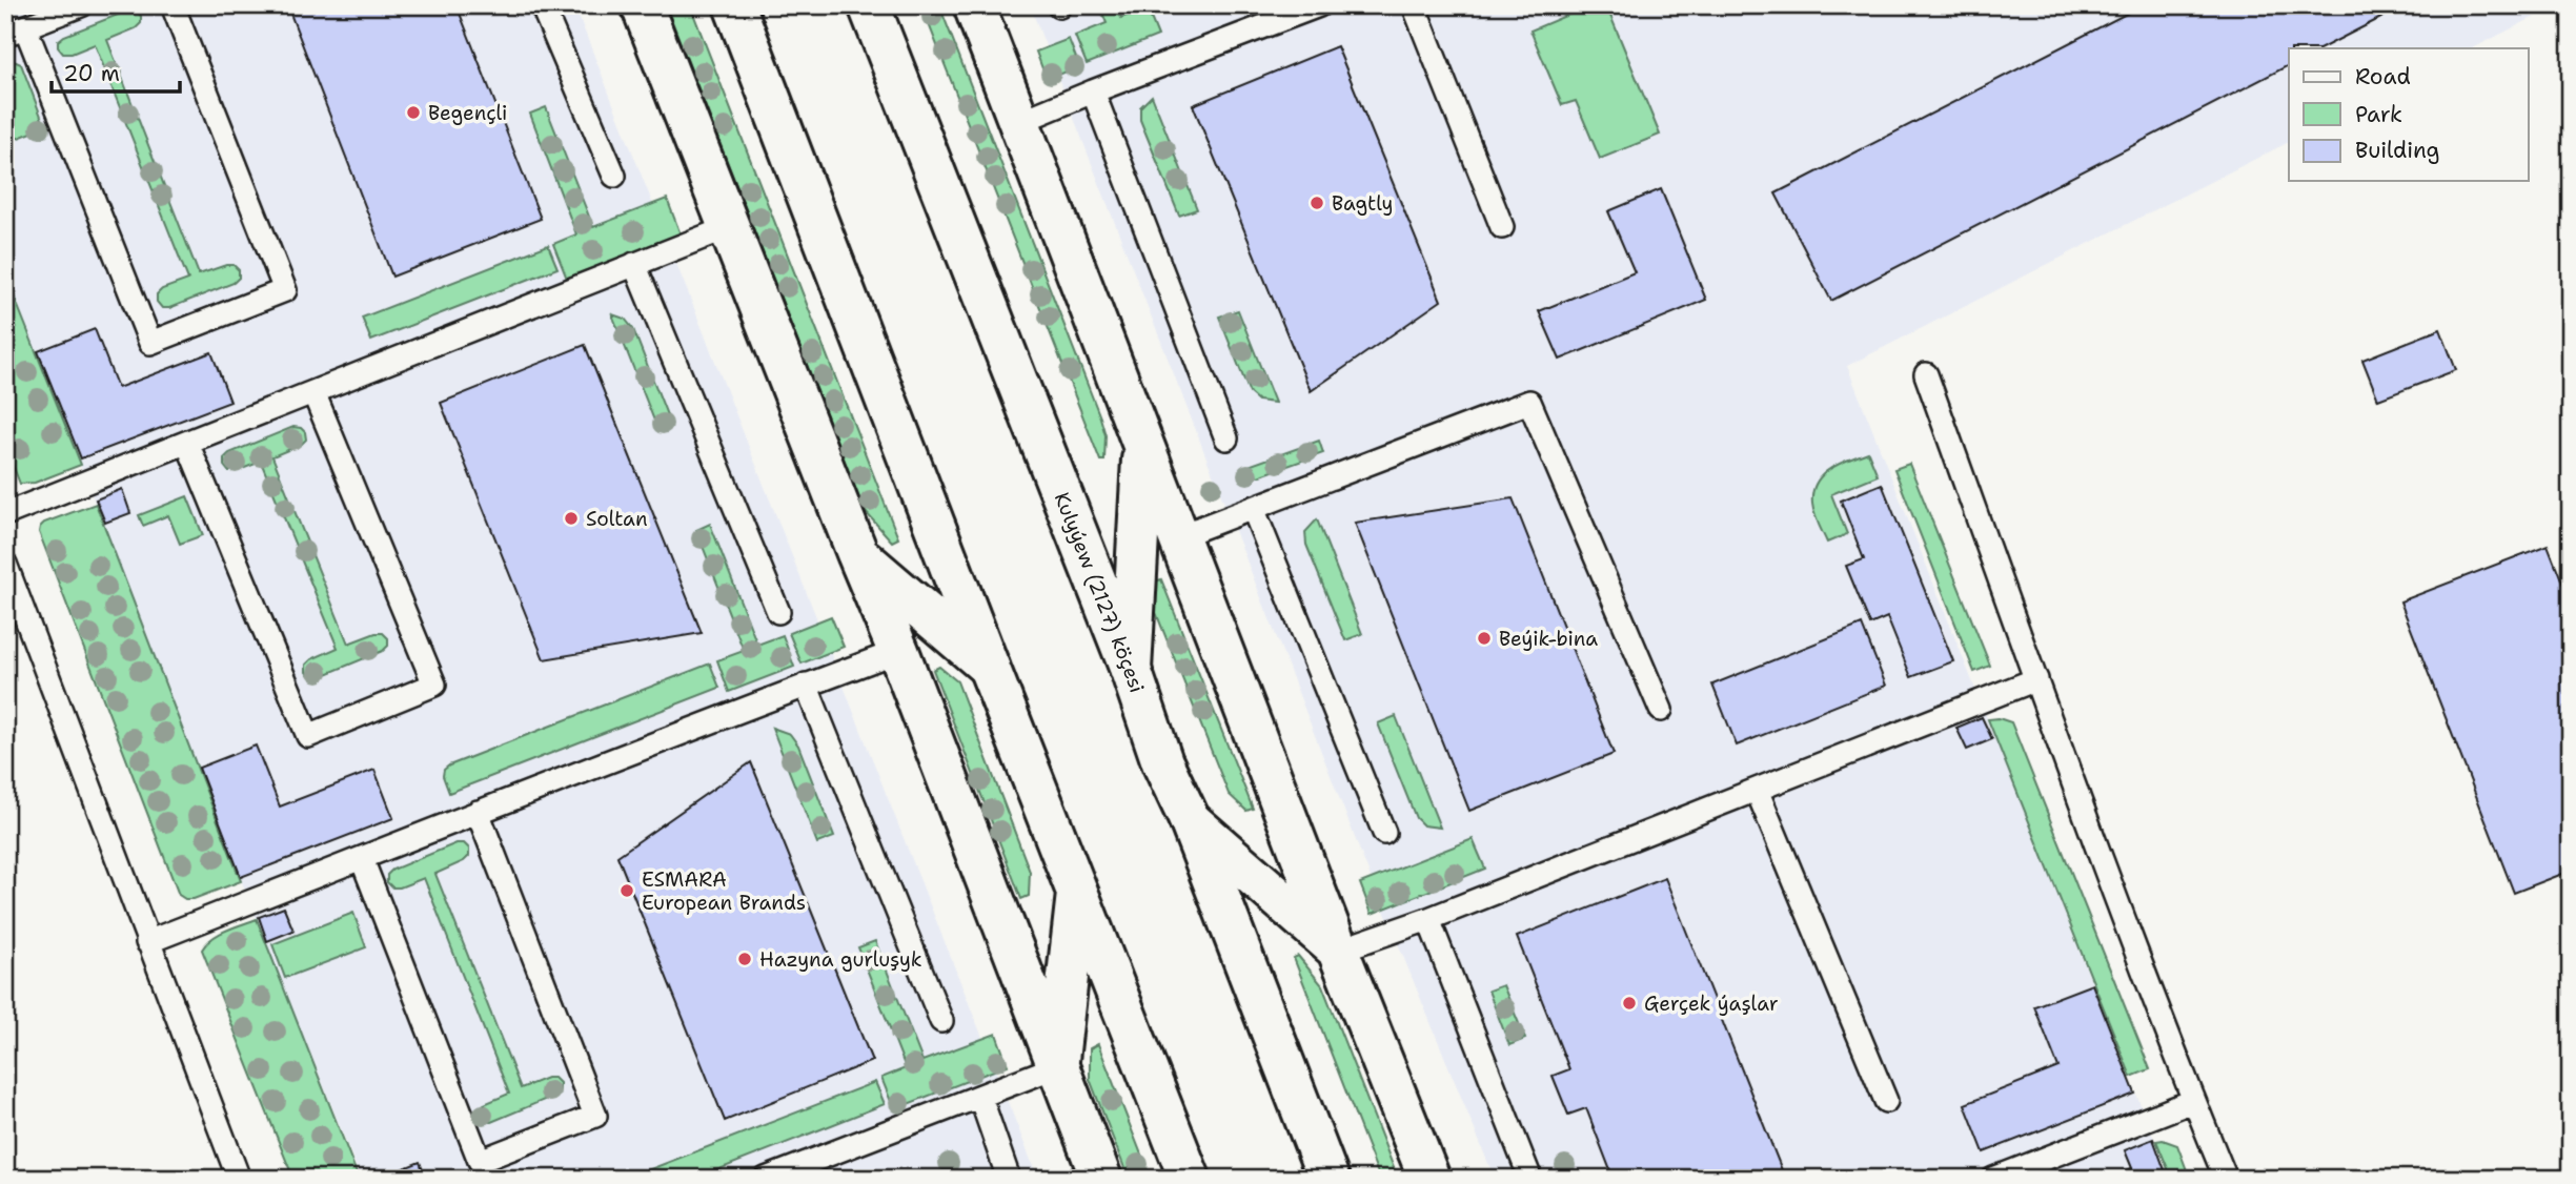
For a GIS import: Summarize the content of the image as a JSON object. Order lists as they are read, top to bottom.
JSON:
{
  "streets": {
    "main road": ["Kulyýew (2127) köçesi"]
  },
  "places": [
    "Begençli",
    "Bagtly",
    "Soltan",
    "Beýik-bina",
    "ESMARA European Brands",
    "Hazyna gurluşyk",
    "Gerçek ýaşlar"
  ],
  "legend": ["Road", "Park", "Building"],
  "scale_bar": "20 m"
}
